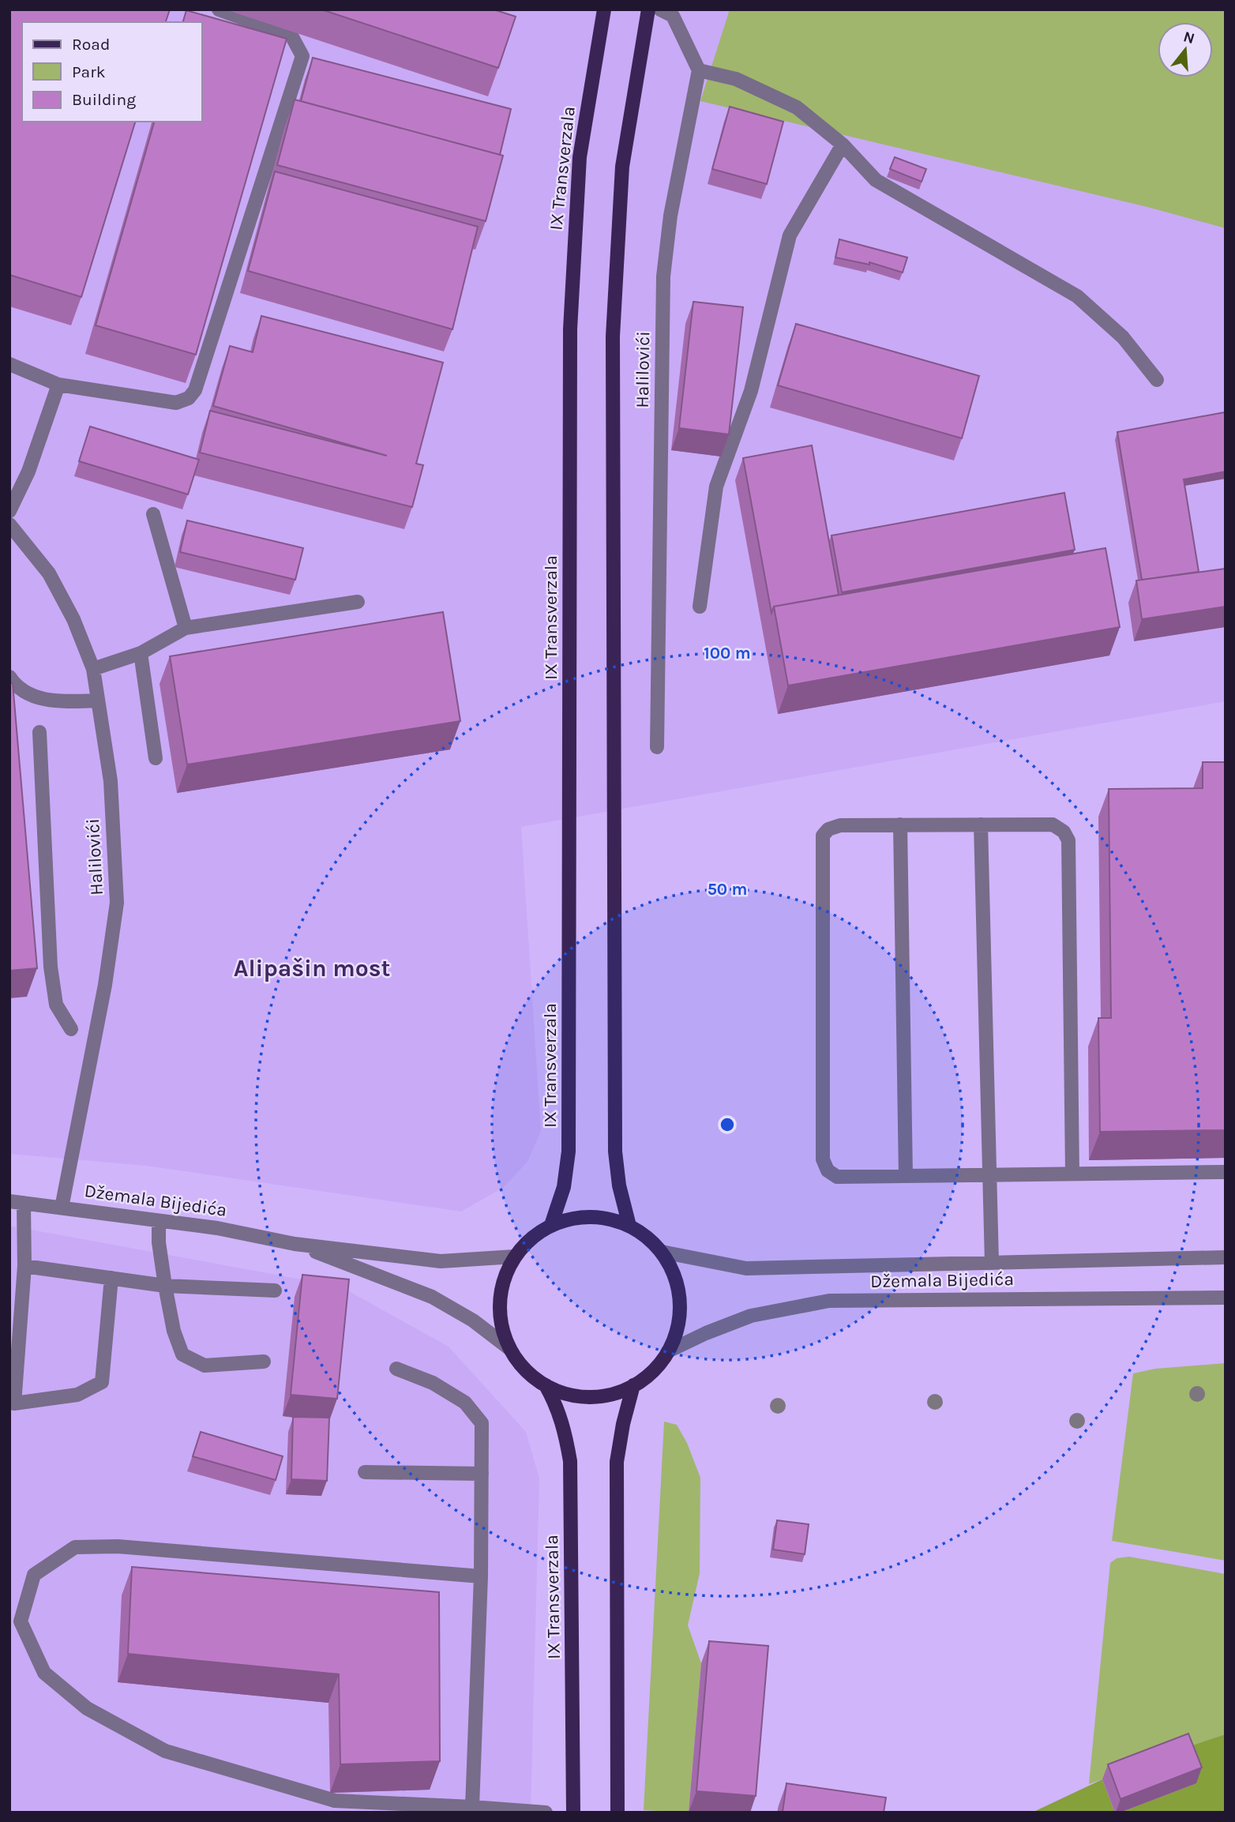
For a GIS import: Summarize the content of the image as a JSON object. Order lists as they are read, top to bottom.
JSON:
{
  "streets": {
    "main road": ["IX Transverzala"],
    "street": ["Halilovići", "Džemala Bijedića"]
  },
  "crossings": [
    ["IX Transverzala", "Džemala Bijedića"],
    ["Halilovići", "Džemala Bijedića"]
  ],
  "districts": ["Alipašin most"],
  "legend": ["Road", "Park", "Building"],
  "north": "top",
  "rings": ["100 m", "50 m"]
}
